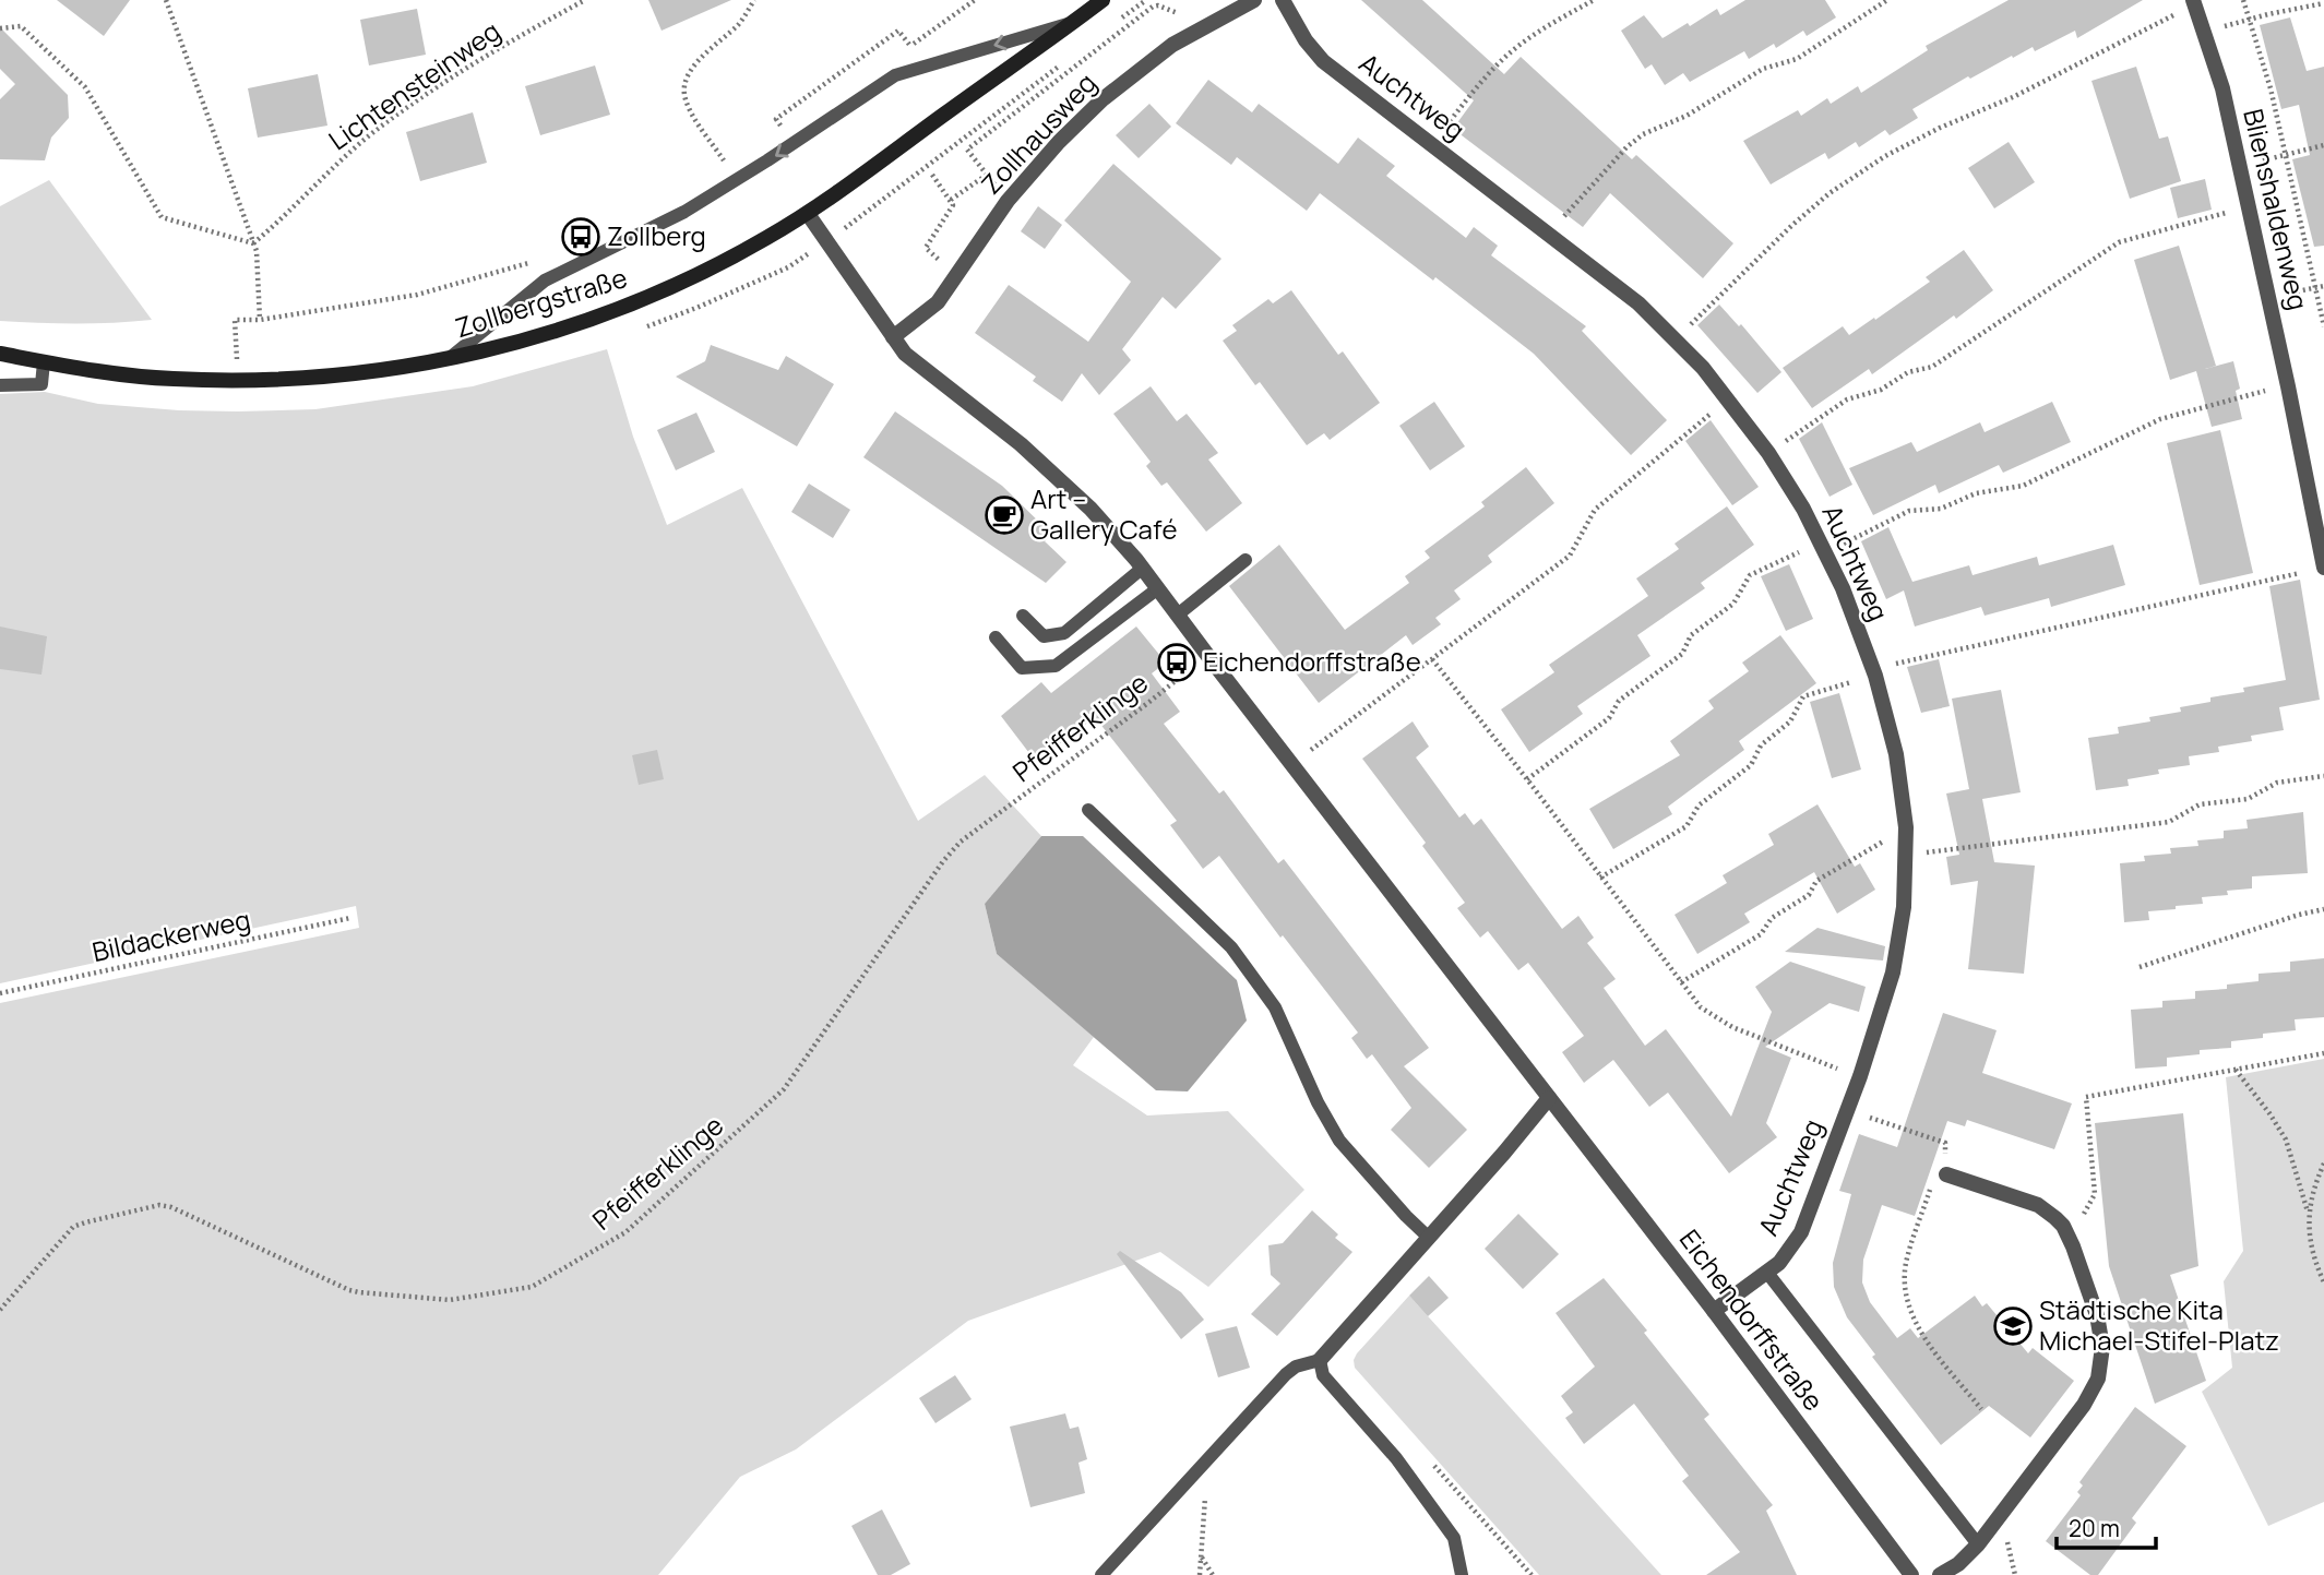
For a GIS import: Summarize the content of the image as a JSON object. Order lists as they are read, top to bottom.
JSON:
{
  "streets": {
    "main road": ["Zollbergstraße"],
    "street": [
      "Auchtweg",
      "Zollhausweg",
      "Blienshaldenweg",
      "Eichendorffstraße"
    ],
    "path": ["Lichtensteinweg", "Pfeifferklinge", "Bildackerweg"]
  },
  "crossings": [
    ["Auchtweg", "Eichendorffstraße"],
    ["Zollhausweg", "Eichendorffstraße"],
    ["Zollbergstraße", "Eichendorffstraße"],
    ["Pfeifferklinge", "Eichendorffstraße"]
  ],
  "places": {
    "bus stop": ["Zollberg", "Eichendorffstraße"],
    "cafe": ["Art – Gallery Café"],
    "school or university": ["Städtische Kita Michael-Stifel-Platz"]
  },
  "scale_bar": "20 m"
}
